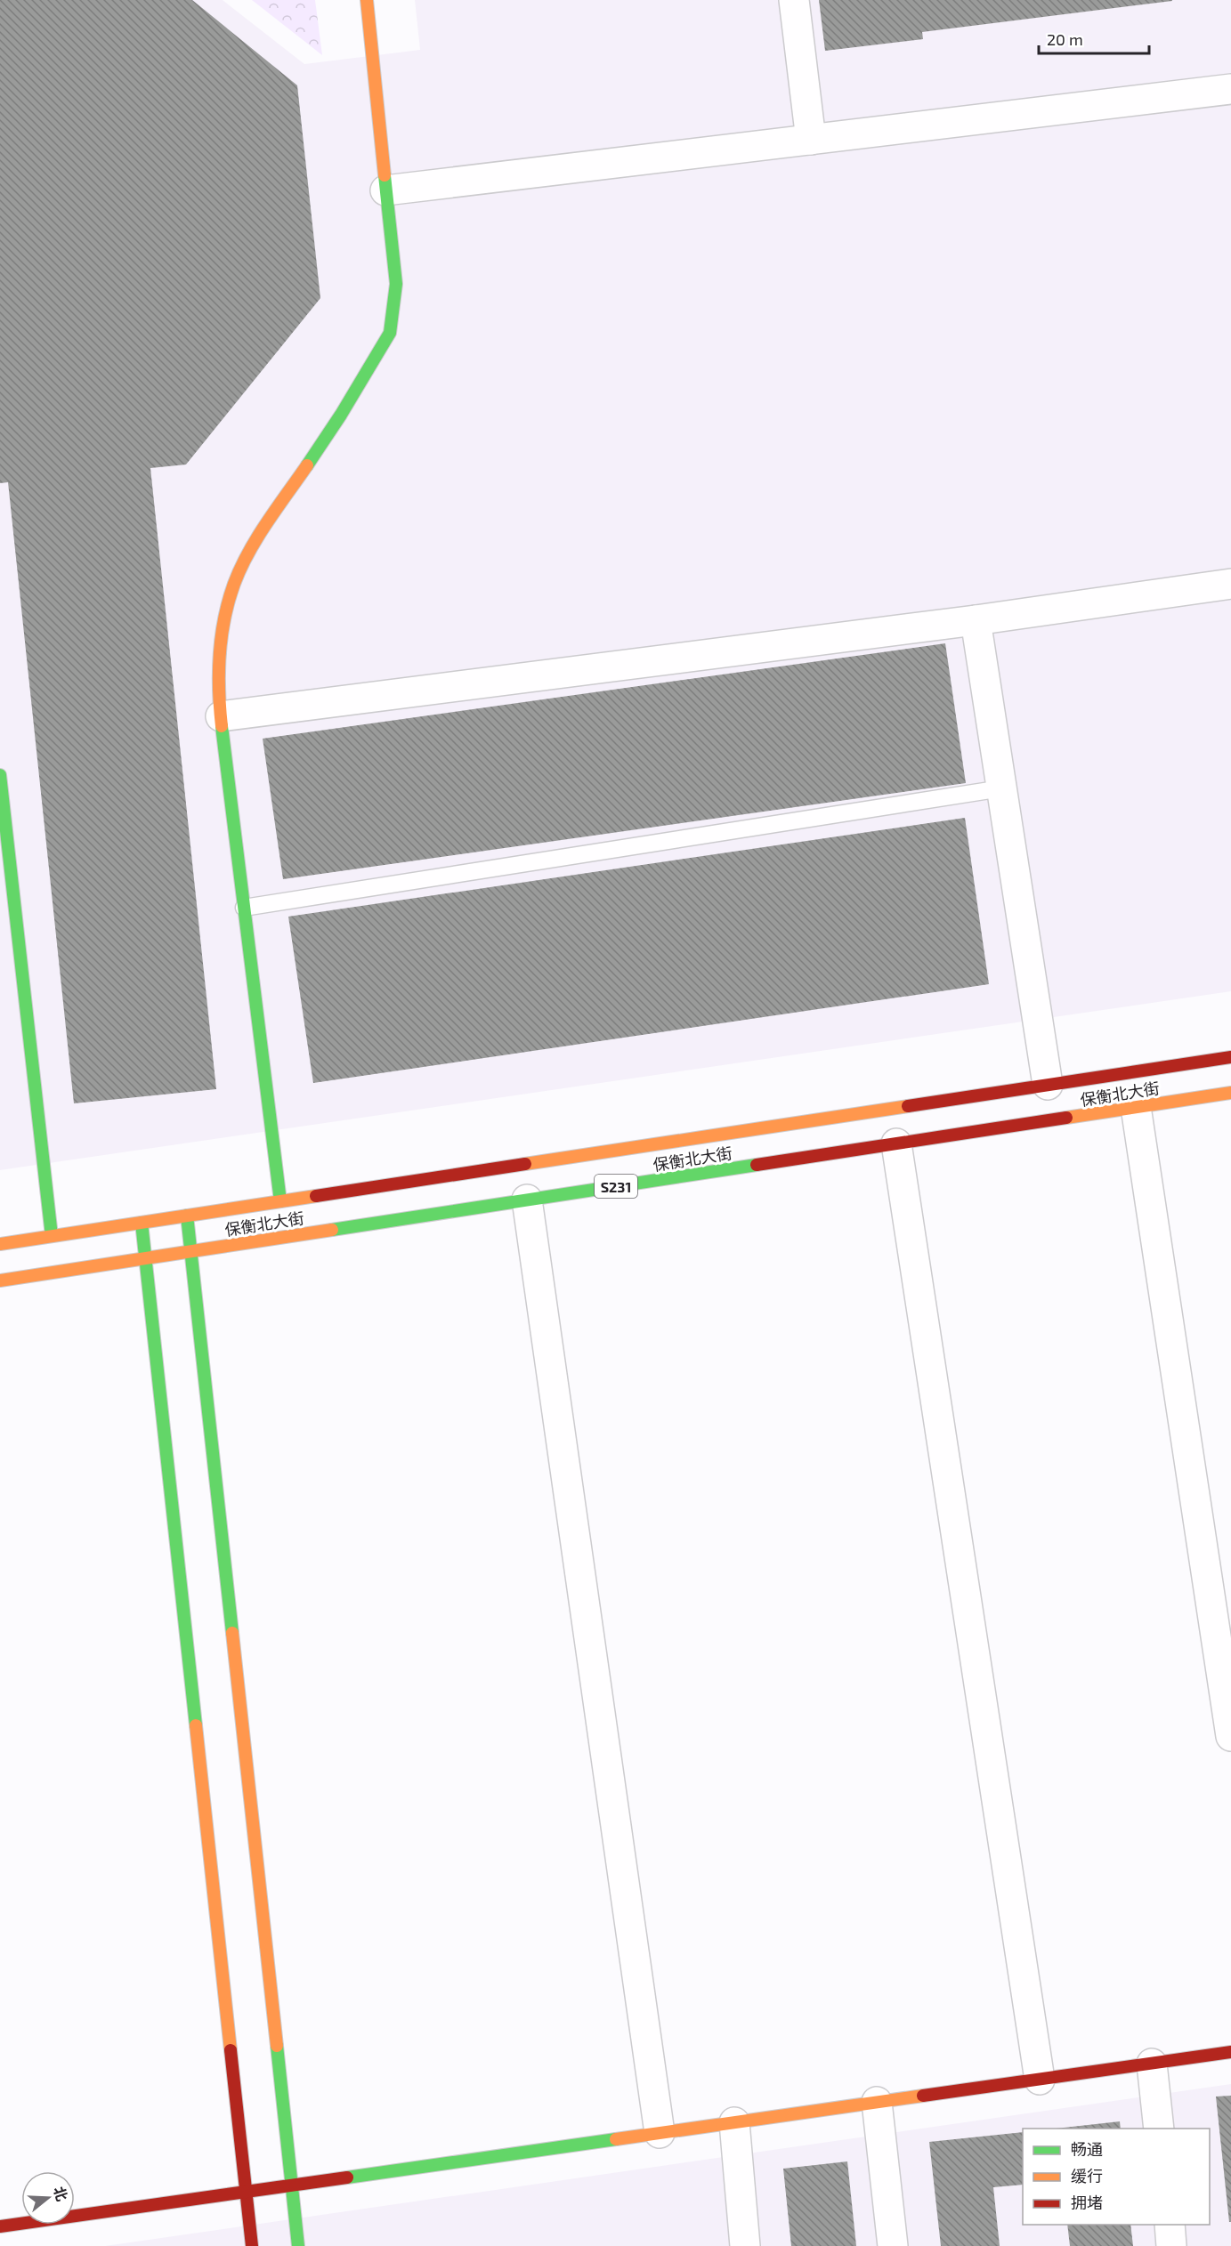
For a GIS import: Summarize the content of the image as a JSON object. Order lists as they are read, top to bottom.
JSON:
{
  "streets": {
    "street": ["保衡北大街", "S231"]
  },
  "legend": ["畅通", "缓行", "拥堵"],
  "scale_bar": "20 m",
  "north": "right"
}
